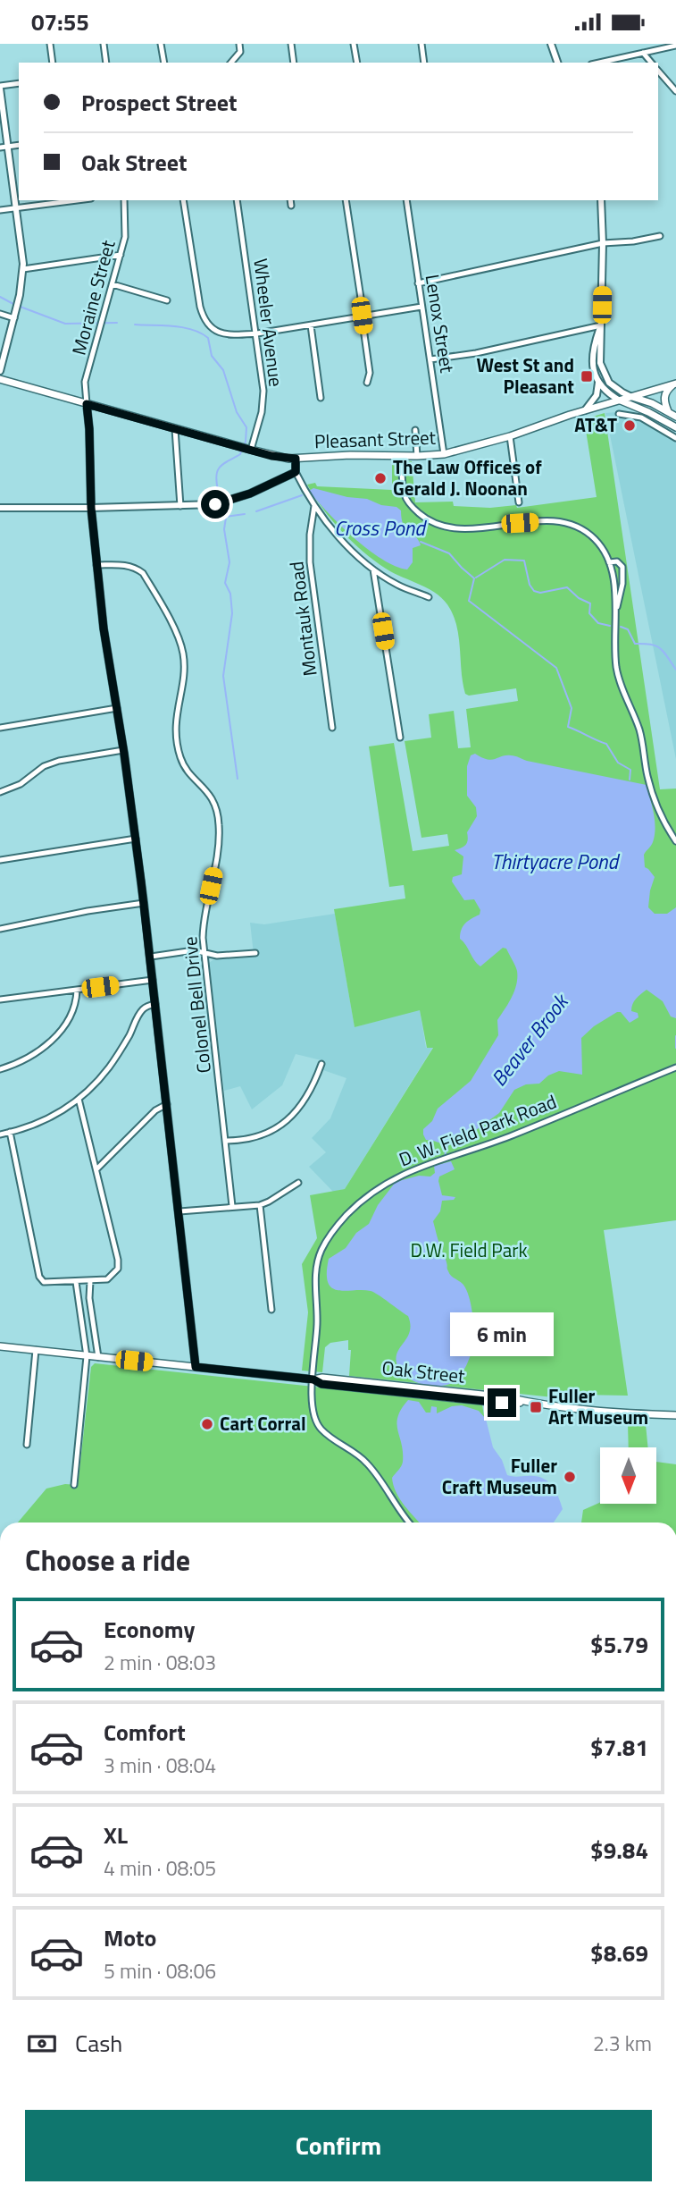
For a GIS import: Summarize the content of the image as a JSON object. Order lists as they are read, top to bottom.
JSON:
{
  "streets": {
    "main road": ["Pleasant Street", "Oak Street"],
    "street": [
      "Moraine Street",
      "Wheeler Avenue",
      "Lenox Street",
      "Montauk Road",
      "Colonel Bell Drive",
      "D. W. Field Park Road"
    ]
  },
  "crossings": [
    ["Moraine Street", "Pleasant Street"],
    ["Wheeler Avenue", "Pleasant Street"],
    ["Lenox Street", "Pleasant Street"],
    ["D. W. Field Park Road", "Oak Street"]
  ],
  "water": ["Cross Pond", "Thirtyacre Pond", "Beaver Brook"],
  "parks": ["D.W. Field Park"],
  "places": {
    "transit": ["West St and Pleasant", "Fuller Art Museum"],
    "other": [
      "AT&T",
      "The Law Offices of Gerald J. Noonan",
      "Cart Corral",
      "Fuller Craft Museum"
    ]
  },
  "north": "bottom",
  "page": {
    "status": "07:55",
    "banner": ["Prospect Street", "Oak Street"],
    "bubble": "6 min",
    "heading": "Choose a ride",
    "list": [
      {
        "name": "Economy",
        "note": "2 min · 08:03",
        "value": "$5.79"
      },
      {
        "name": "Comfort",
        "note": "3 min · 08:04",
        "value": "$7.81"
      },
      {
        "name": "XL",
        "note": "4 min · 08:05",
        "value": "$9.84"
      },
      {
        "name": "Moto",
        "note": "5 min · 08:06",
        "value": "$8.69"
      }
    ],
    "pay": ["Cash", "2.3 km"],
    "buttons": "Confirm"
  }
}
